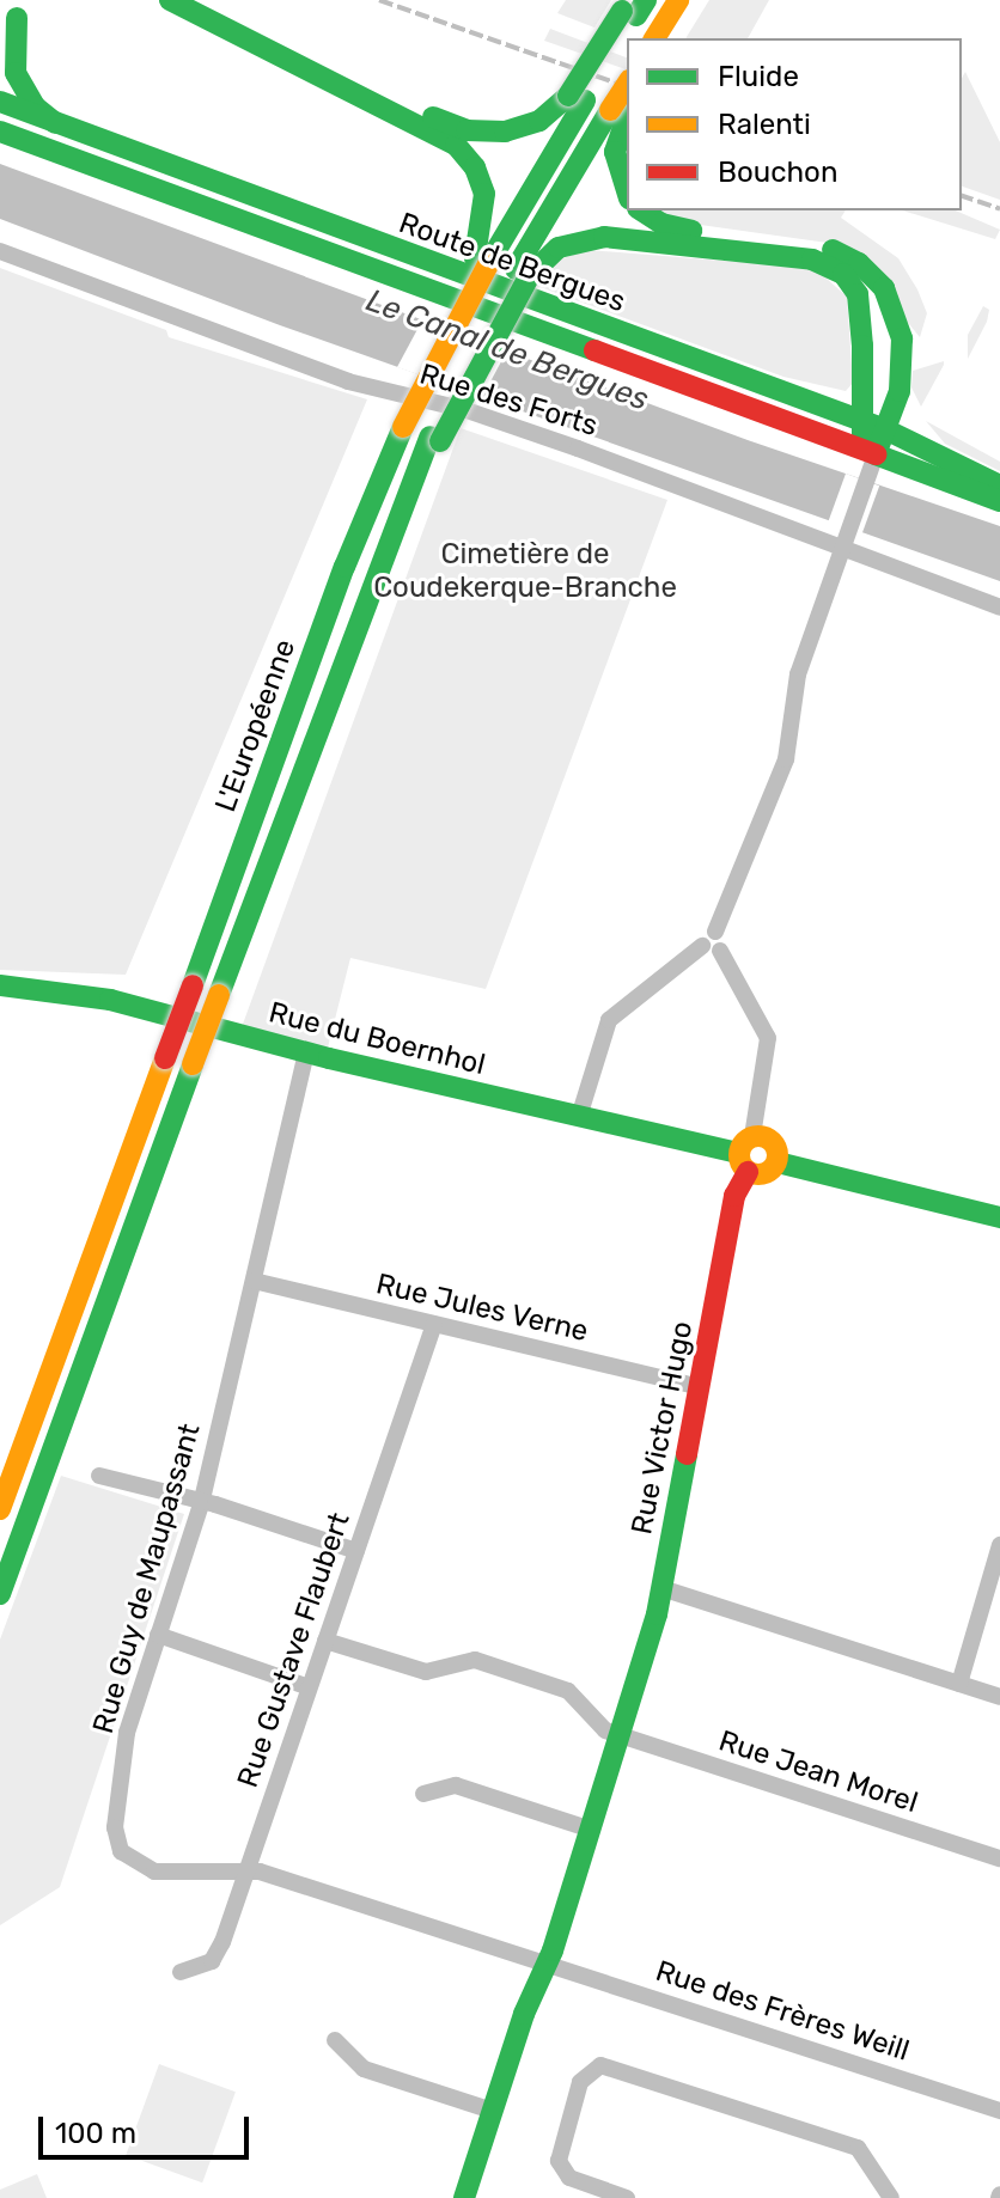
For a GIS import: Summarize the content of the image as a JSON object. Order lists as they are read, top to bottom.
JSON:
{
  "streets": {
    "main road": [
      "Route de Bergues",
      "L'Européenne",
      "Rue du Boernhol",
      "Rue Victor Hugo"
    ],
    "street": [
      "Rue des Forts",
      "Rue Jules Verne",
      "Rue Guy de Maupassant",
      "Rue Gustave Flaubert",
      "Rue Jean Morel",
      "Rue des Frères Weill"
    ]
  },
  "crossings": [
    ["Rue du Boernhol", "Rue Victor Hugo"],
    ["Rue du Boernhol", "Rue Guy de Maupassant"],
    ["Rue Jules Verne", "Rue Victor Hugo"],
    ["Rue Jules Verne", "Rue Guy de Maupassant"],
    ["Rue Jules Verne", "Rue Gustave Flaubert"],
    ["Rue Victor Hugo", "Rue Guy de Maupassant"],
    ["Rue Victor Hugo", "Rue Jean Morel"],
    ["Rue Victor Hugo", "Rue des Frères Weill"],
    ["Rue Guy de Maupassant", "Rue Gustave Flaubert"],
    ["Rue Guy de Maupassant", "Rue des Frères Weill"]
  ],
  "water": ["Le Canal de Bergues"],
  "parks": ["Cimetière de Coudekerque-Branche"],
  "legend": ["Fluide", "Ralenti", "Bouchon"],
  "scale_bar": "100 m"
}
